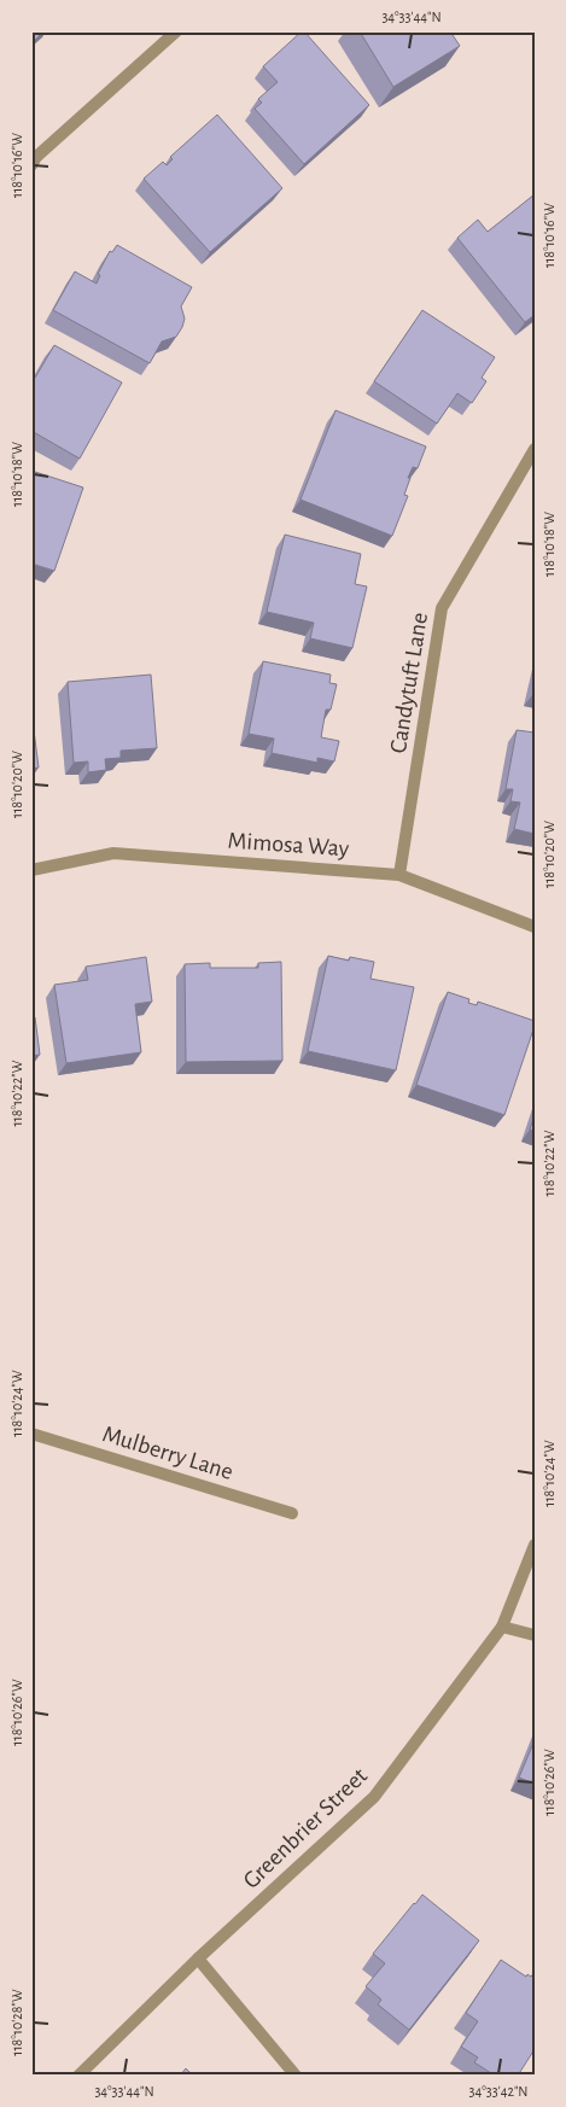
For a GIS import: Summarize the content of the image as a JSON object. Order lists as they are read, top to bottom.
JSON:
{
  "streets": {
    "street": [
      "Candytuft Lane",
      "Mimosa Way",
      "Mulberry Lane",
      "Greenbrier Street"
    ]
  },
  "crossings": [
    ["Candytuft Lane", "Mimosa Way"]
  ],
  "coordinates": [
    "34°33'44\"N",
    "118°10'16\"W",
    "118°10'18\"W",
    "118°10'20\"W",
    "118°10'22\"W",
    "118°10'24\"W",
    "118°10'26\"W",
    "118°10'28\"W",
    "34°33'42\"N"
  ]
}
